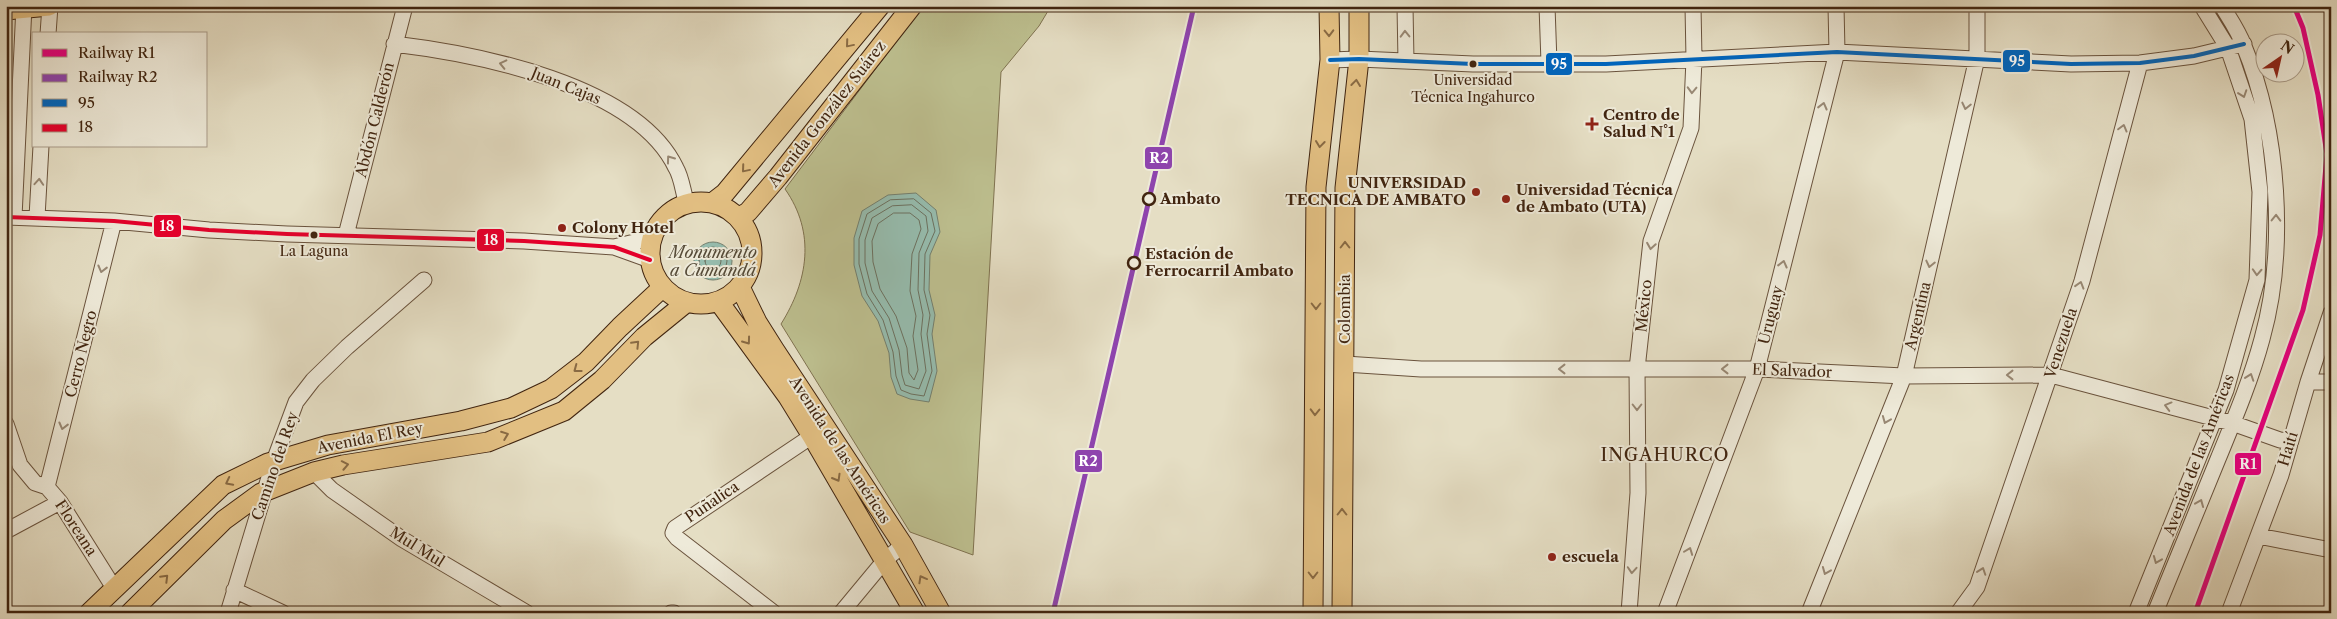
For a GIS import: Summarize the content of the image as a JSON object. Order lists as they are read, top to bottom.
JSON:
{
  "streets": {
    "main road": [
      "Avenida González Suárez",
      "Colombia",
      "Avenida El Rey",
      "Avenida de las Américas"
    ],
    "street": [
      "Juan Cajas",
      "Abdón Calderón",
      "México",
      "Uruguay",
      "Argentina",
      "Venezuela",
      "Cerro Negro",
      "El Salvador",
      "Haití",
      "Camino del Rey",
      "Puñalica",
      "Floreana",
      "Mul Mul"
    ]
  },
  "crossings": [
    ["Juan Cajas", "Avenida González Suárez"],
    ["Juan Cajas", "Abdón Calderón"],
    ["Juan Cajas", "Avenida El Rey"],
    ["Juan Cajas", "Avenida de las Américas"],
    ["Avenida González Suárez", "Avenida El Rey"],
    ["Avenida González Suárez", "Avenida de las Américas"],
    ["México", "El Salvador"],
    ["Colombia", "El Salvador"],
    ["Uruguay", "El Salvador"],
    ["Argentina", "El Salvador"],
    ["Venezuela", "El Salvador"],
    ["Cerro Negro", "Floreana"],
    ["El Salvador", "Haití"],
    ["El Salvador", "Avenida de las Américas"],
    ["Avenida El Rey", "Avenida de las Américas"],
    ["Avenida El Rey", "Camino del Rey"],
    ["Avenida El Rey", "Floreana"],
    ["Avenida El Rey", "Mul Mul"],
    ["Avenida de las Américas", "Puñalica"]
  ],
  "one_way": [
    "Juan Cajas",
    "México",
    "Uruguay",
    "Argentina",
    "Venezuela",
    "Cerro Negro",
    "El Salvador"
  ],
  "districts": ["INGAHURCO"],
  "water": ["Monumento a Cumandá"],
  "places": {
    "other": [
      "Universidad Técnica Ingahurco",
      "UNIVERSIDAD TECNICA DE AMBATO",
      "Ambato",
      "Universidad Técnica de Ambato (UTA)",
      "Colony Hotel",
      "La Laguna",
      "Estación de Ferrocarril Ambato",
      "escuela"
    ],
    "health": ["Centro de Salud N°1"]
  },
  "lines": [
    "rail line R1",
    "rail line R2",
    "transit line 95",
    "transit line 18"
  ],
  "legend": [
    "Railway R1",
    "Railway R2",
    "95",
    "18"
  ],
  "north": "top right"
}
